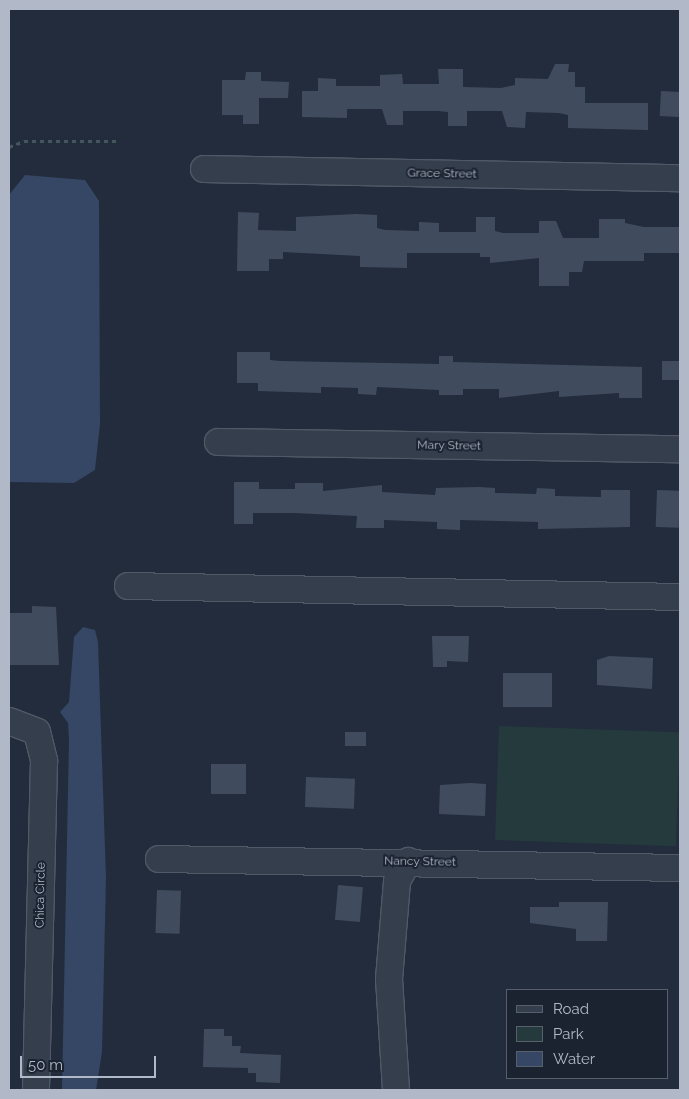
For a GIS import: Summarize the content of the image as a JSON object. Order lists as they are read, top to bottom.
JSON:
{
  "streets": {
    "street": [
      "Grace Street",
      "Mary Street",
      "Nancy Street",
      "Chica Circle"
    ]
  },
  "legend": ["Road", "Park", "Water"],
  "scale_bar": "50 m"
}
